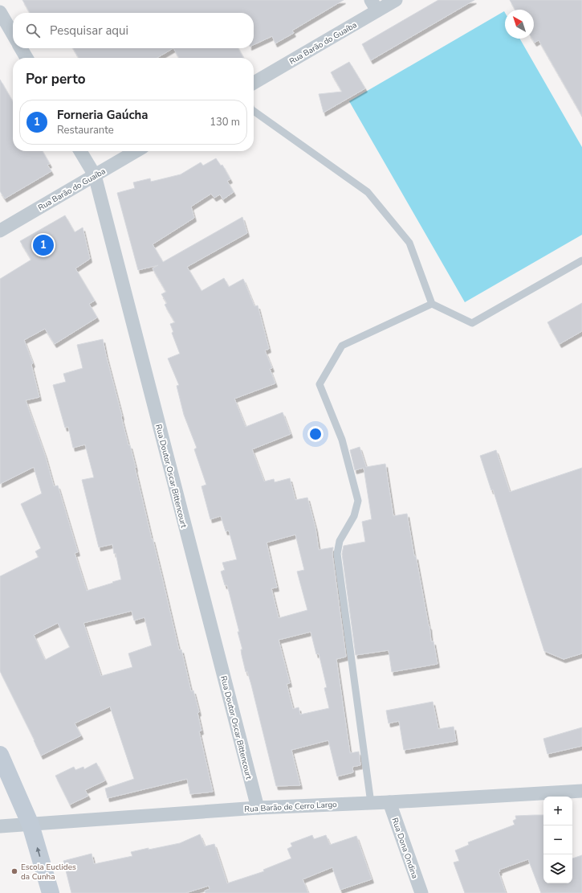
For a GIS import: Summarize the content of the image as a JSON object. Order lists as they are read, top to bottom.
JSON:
{
  "streets": {
    "street": [
      "Rua Barão do Guaíba",
      "Rua Doutor Oscar Bittencourt",
      "Rua Barão de Cerro Largo",
      "Rua Dona Ondina"
    ]
  },
  "crossings": [
    ["Rua Barão do Guaíba", "Rua Doutor Oscar Bittencourt"],
    ["Rua Doutor Oscar Bittencourt", "Rua Barão de Cerro Largo"],
    ["Rua Barão de Cerro Largo", "Rua Dona Ondina"]
  ],
  "places": ["Escola Euclides da Cunha"],
  "north": "top left",
  "page": {
    "search": "Pesquisar aqui",
    "heading": "Por perto",
    "list": [
      {
        "mark": "1",
        "name": "Forneria Gaúcha",
        "note": "Restaurante",
        "value": "130 m"
      }
    ],
    "pins": "1",
    "map_buttons": ["+", "−"]
  }
}
